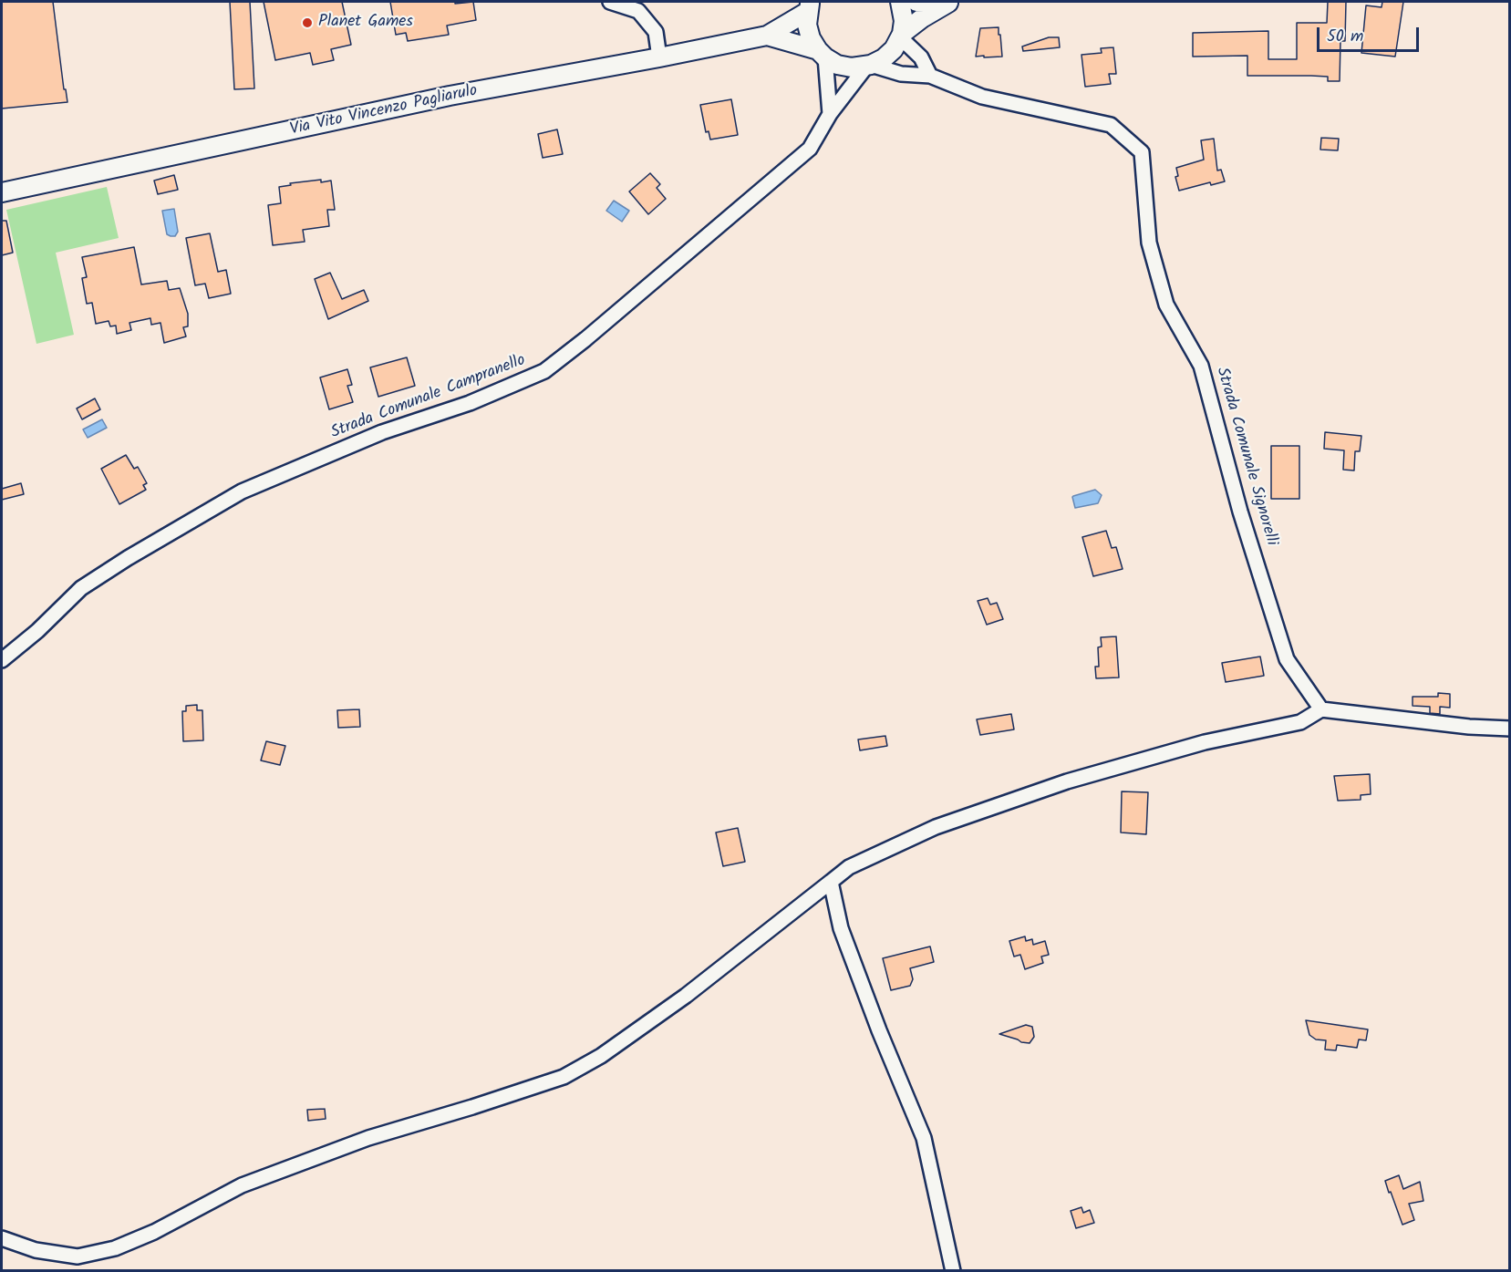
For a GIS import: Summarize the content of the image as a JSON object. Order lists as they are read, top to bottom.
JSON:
{
  "streets": {
    "street": ["Via Vito Vincenzo Pagliarulo", "Strada Comunale Campranello", "Strada Comunale Signorelli"]
  },
  "crossings": [
    ["Via Vito Vincenzo Pagliarulo", "Strada Comunale Campranello"],
    ["Via Vito Vincenzo Pagliarulo", "Strada Comunale Signorelli"],
    ["Strada Comunale Campranello", "Strada Comunale Signorelli"]
  ],
  "places": ["Planet Games"],
  "scale_bar": "50 m"
}
